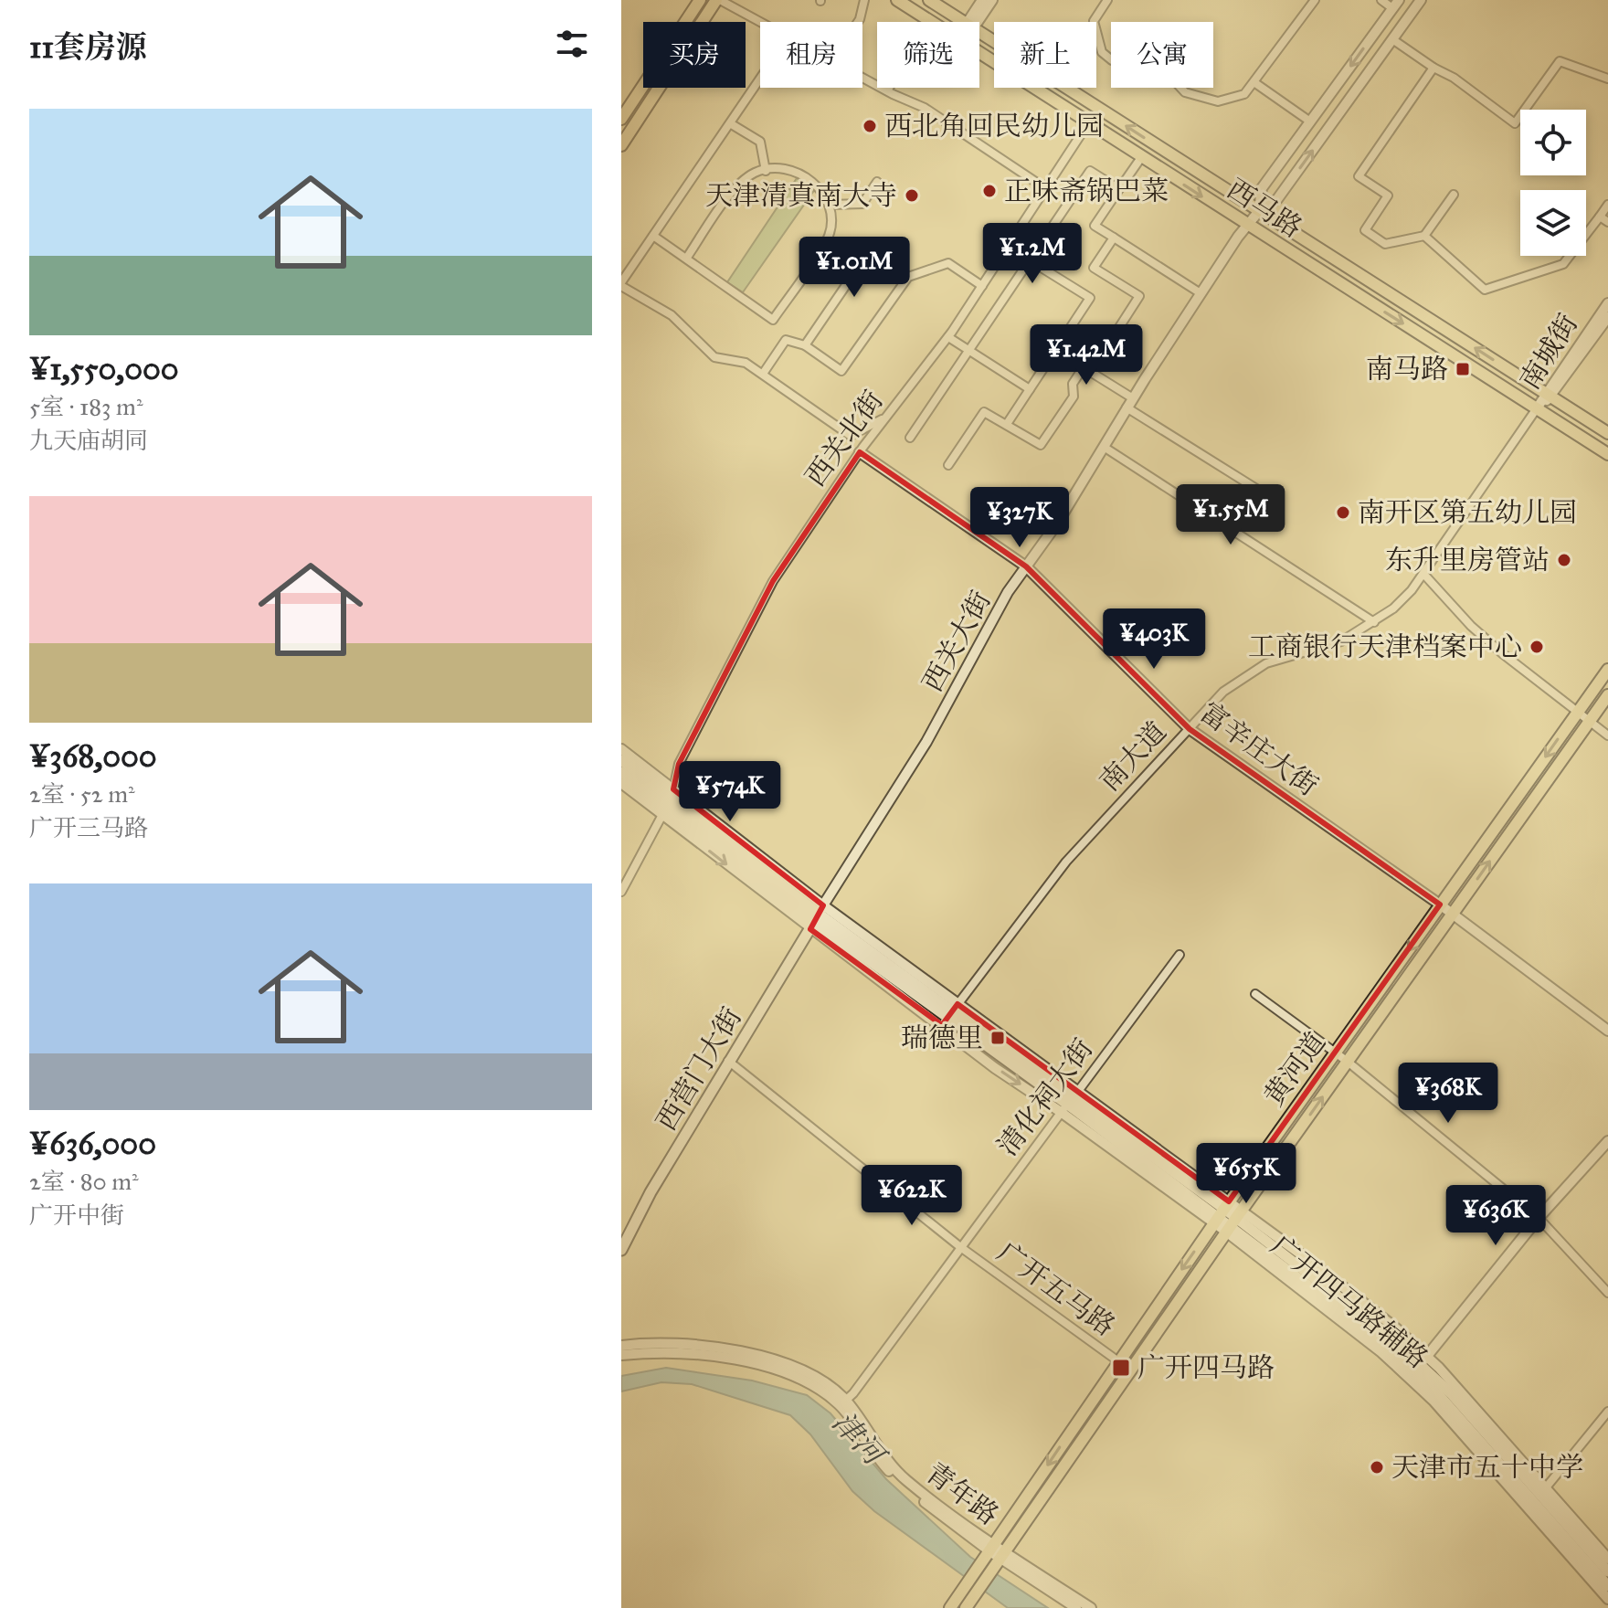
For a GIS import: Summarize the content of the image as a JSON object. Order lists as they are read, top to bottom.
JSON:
{
  "streets": {
    "main road": ["西马路", "西营门大街", "黄河道"],
    "street": [
      "南城街",
      "西关北街",
      "西关大街",
      "富辛庄大街",
      "南大道",
      "清化祠大街",
      "广开五马路",
      "广开四马路辅路",
      "青年路"
    ]
  },
  "crossings": [
    ["西马路", "南城街"],
    ["西马路", "西关北街"],
    ["西马路", "西关大街"],
    ["西马路", "南大道"],
    ["南城街", "南大道"],
    ["西关北街", "富辛庄大街"],
    ["西关大街", "富辛庄大街"],
    ["西关大街", "西营门大街"],
    ["富辛庄大街", "南大道"],
    ["富辛庄大街", "黄河道"],
    ["西营门大街", "广开五马路"],
    ["黄河道", "广开五马路"],
    ["黄河道", "青年路"],
    ["清化祠大街", "广开五马路"],
    ["清化祠大街", "青年路"]
  ],
  "water": ["津河"],
  "places": {
    "other": [
      "西北角回民幼儿园",
      "正味斋锅巴菜",
      "天津清真南大寺",
      "南开区第五幼儿园",
      "东升里房管站",
      "工商银行天津档案中心",
      "天津市五十中学"
    ],
    "transit": ["南马路", "瑞德里", "广开四马路"]
  },
  "page": {
    "heading": "11套房源",
    "chip": [
      "买房",
      "租房",
      "筛选",
      "新上",
      "公寓"
    ],
    "list": [
      {
        "name": "¥1,550,000",
        "note": "5室 · 183 m² · 九天庙胡同"
      },
      {
        "name": "¥368,000",
        "note": "2室 · 52 m² · 广开三马路"
      },
      {
        "name": "¥636,000",
        "note": "2室 · 80 m² · 广开中街"
      }
    ],
    "price": [
      "¥1.2M",
      "¥1.01M",
      "¥1.42M",
      "¥1.55M",
      "¥327K",
      "¥403K",
      "¥574K",
      "¥368K",
      "¥655K",
      "¥622K",
      "¥636K"
    ]
  }
}
